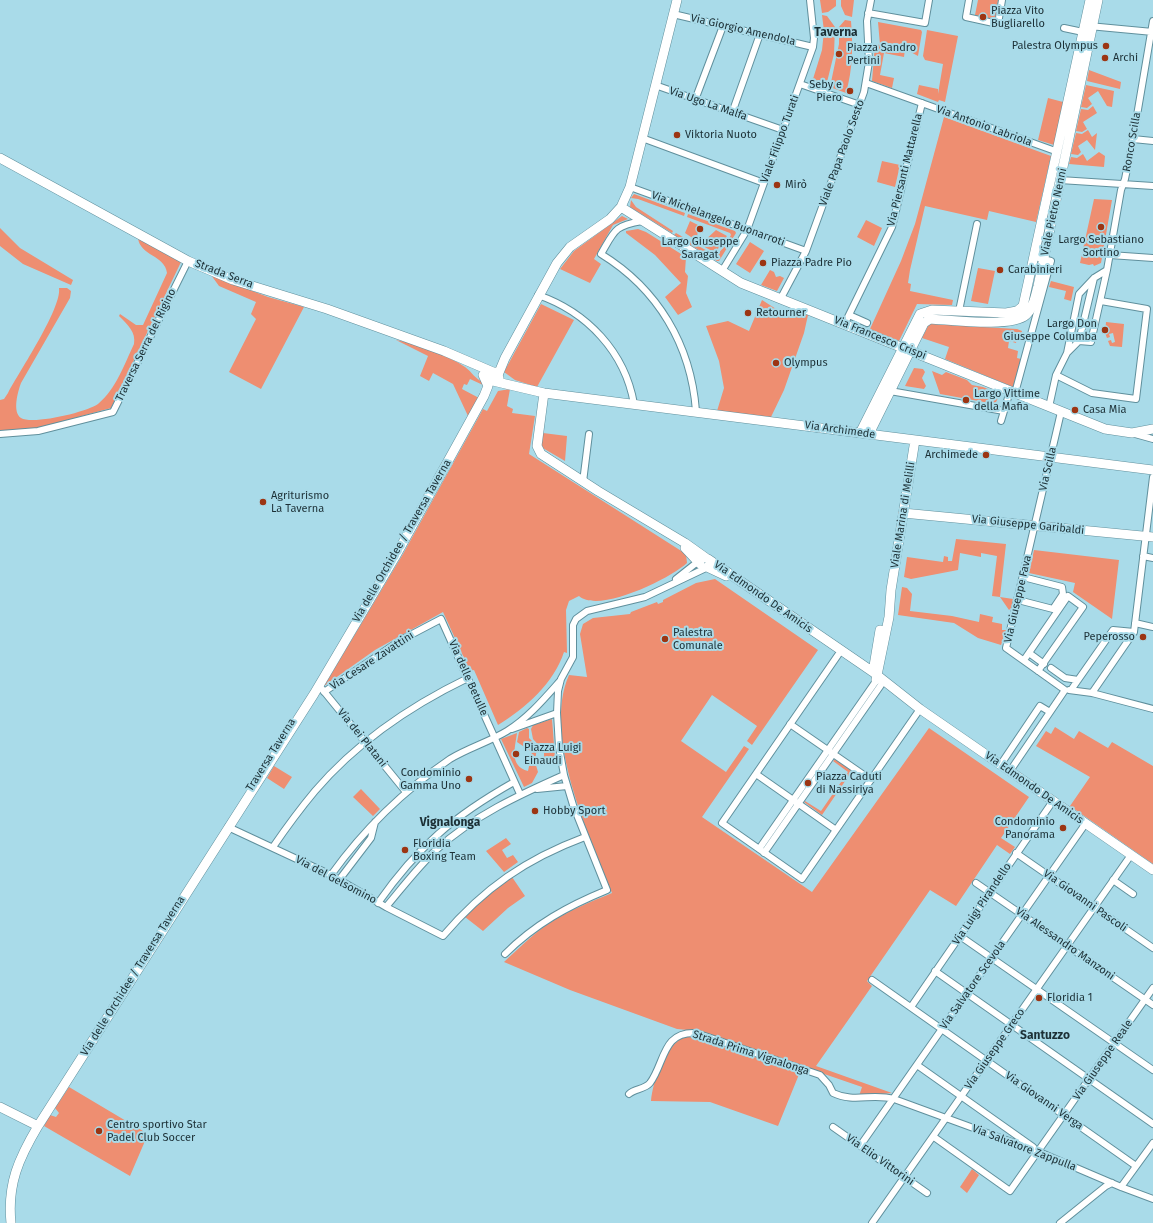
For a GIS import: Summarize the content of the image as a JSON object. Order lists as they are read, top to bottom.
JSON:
{
  "streets": {
    "main road": [
      "Viale Pietro Nenni",
      "Strada Serra",
      "Via Francesco Crispi",
      "Via Archimede",
      "Viale Marina di Melilli",
      "Via Giuseppe Garibaldi",
      "Via delle Orchidee / Traversa Taverna",
      "Via Edmondo De Amicis"
    ],
    "street": [
      "Via Giorgio Amendola",
      "Via Ugo La Malfa",
      "Via Antonio Labriola",
      "Viale Filippo Turati",
      "Ronco Scilla",
      "Viale Papa Paolo Sesto",
      "Via Piersanti Mattarella",
      "Via Michelangelo Buonarroti",
      "Traversa Serra del Rigino",
      "Via Scilla",
      "Via Giuseppe Fava",
      "Via Cesare Zavattini",
      "Via delle Betulle",
      "Via dei Platani",
      "Via del Gelsomino",
      "Via Giovanni Pascoli",
      "Via Luigi Pirandello",
      "Via Alessandro Manzoni",
      "Via Salvatore Scevola",
      "Via Giuseppe Greco",
      "Strada Prima Vignalonga",
      "Via Giuseppe Reale",
      "Via Giovanni Verga",
      "Via Salvatore Zappulla",
      "Via Elio Vittorini"
    ]
  },
  "crossings": [
    ["Via Giorgio Amendola", "Viale Filippo Turati"],
    ["Via Ugo La Malfa", "Viale Filippo Turati"],
    ["Via Antonio Labriola", "Viale Papa Paolo Sesto"],
    ["Via Antonio Labriola", "Via Piersanti Mattarella"],
    ["Via Antonio Labriola", "Viale Pietro Nenni"],
    ["Viale Filippo Turati", "Via Michelangelo Buonarroti"],
    ["Viale Filippo Turati", "Via Francesco Crispi"],
    ["Viale Papa Paolo Sesto", "Via Michelangelo Buonarroti"],
    ["Viale Papa Paolo Sesto", "Via Francesco Crispi"],
    ["Via Piersanti Mattarella", "Via Francesco Crispi"],
    ["Strada Serra", "Traversa Serra del Rigino"],
    ["Strada Serra", "Via Archimede"],
    ["Strada Serra", "Via delle Orchidee / Traversa Taverna"],
    ["Via Francesco Crispi", "Via Scilla"],
    ["Via Francesco Crispi", "Via delle Orchidee / Traversa Taverna"],
    ["Via Archimede", "Via Scilla"],
    ["Via Archimede", "Viale Marina di Melilli"],
    ["Via Archimede", "Via delle Orchidee / Traversa Taverna"],
    ["Via Scilla", "Via Giuseppe Garibaldi"],
    ["Via Scilla", "Via Giuseppe Fava"],
    ["Viale Marina di Melilli", "Via Giuseppe Garibaldi"],
    ["Viale Marina di Melilli", "Via Edmondo De Amicis"],
    ["Via Giuseppe Garibaldi", "Via Giuseppe Fava"],
    ["Via delle Orchidee / Traversa Taverna", "Via Cesare Zavattini"],
    ["Via delle Orchidee / Traversa Taverna", "Via dei Platani"],
    ["Via delle Orchidee / Traversa Taverna", "Via del Gelsomino"],
    ["Via Edmondo De Amicis", "Via Luigi Pirandello"],
    ["Via Edmondo De Amicis", "Via Salvatore Scevola"],
    ["Via Edmondo De Amicis", "Via Giuseppe Greco"],
    ["Via Cesare Zavattini", "Via delle Betulle"],
    ["Via Cesare Zavattini", "Via dei Platani"],
    ["Via Giovanni Pascoli", "Via Luigi Pirandello"],
    ["Via Giovanni Pascoli", "Via Salvatore Scevola"],
    ["Via Giovanni Pascoli", "Via Giuseppe Greco"],
    ["Via Luigi Pirandello", "Via Alessandro Manzoni"],
    ["Via Luigi Pirandello", "Via Giovanni Verga"],
    ["Via Alessandro Manzoni", "Via Salvatore Scevola"],
    ["Via Alessandro Manzoni", "Via Giuseppe Greco"],
    ["Via Alessandro Manzoni", "Via Giuseppe Reale"],
    ["Via Salvatore Scevola", "Strada Prima Vignalonga"],
    ["Via Salvatore Scevola", "Via Giovanni Verga"],
    ["Via Salvatore Scevola", "Via Salvatore Zappulla"],
    ["Via Salvatore Scevola", "Via Elio Vittorini"],
    ["Via Giuseppe Greco", "Via Giuseppe Reale"],
    ["Via Giuseppe Greco", "Via Giovanni Verga"],
    ["Via Giuseppe Greco", "Via Salvatore Zappulla"],
    ["Via Giuseppe Greco", "Via Elio Vittorini"],
    ["Strada Prima Vignalonga", "Via Salvatore Zappulla"],
    ["Via Giuseppe Reale", "Via Giovanni Verga"],
    ["Via Giuseppe Reale", "Via Salvatore Zappulla"]
  ],
  "districts": ["Taverna", "Vignalonga", "Santuzzo"],
  "places": [
    "Piazza Vito Bugliarello",
    "Palestra Olympus",
    "Piazza Sandro Pertini",
    "Archi",
    "Seby e Piero",
    "Viktoria Nuoto",
    "Mirò",
    "Largo Sebastiano Sortino",
    "Largo Giuseppe Saragat",
    "Piazza Padre Pio",
    "Carabinieri",
    "Retourner",
    "Largo Don Giuseppe Columba",
    "Olympus",
    "Largo Vittime della Mafia",
    "Casa Mia",
    "Archimede",
    "Agriturismo La Taverna",
    "Peperosso",
    "Palestra Comunale",
    "Piazza Luigi Einaudi",
    "Condominio Gamma Uno",
    "Piazza Caduti di Nassiriya",
    "Hobby Sport",
    "Condominio Panorama",
    "Floridia Boxing Team",
    "Floridia 1",
    "Centro sportivo Star Padel Club Soccer"
  ]
}
